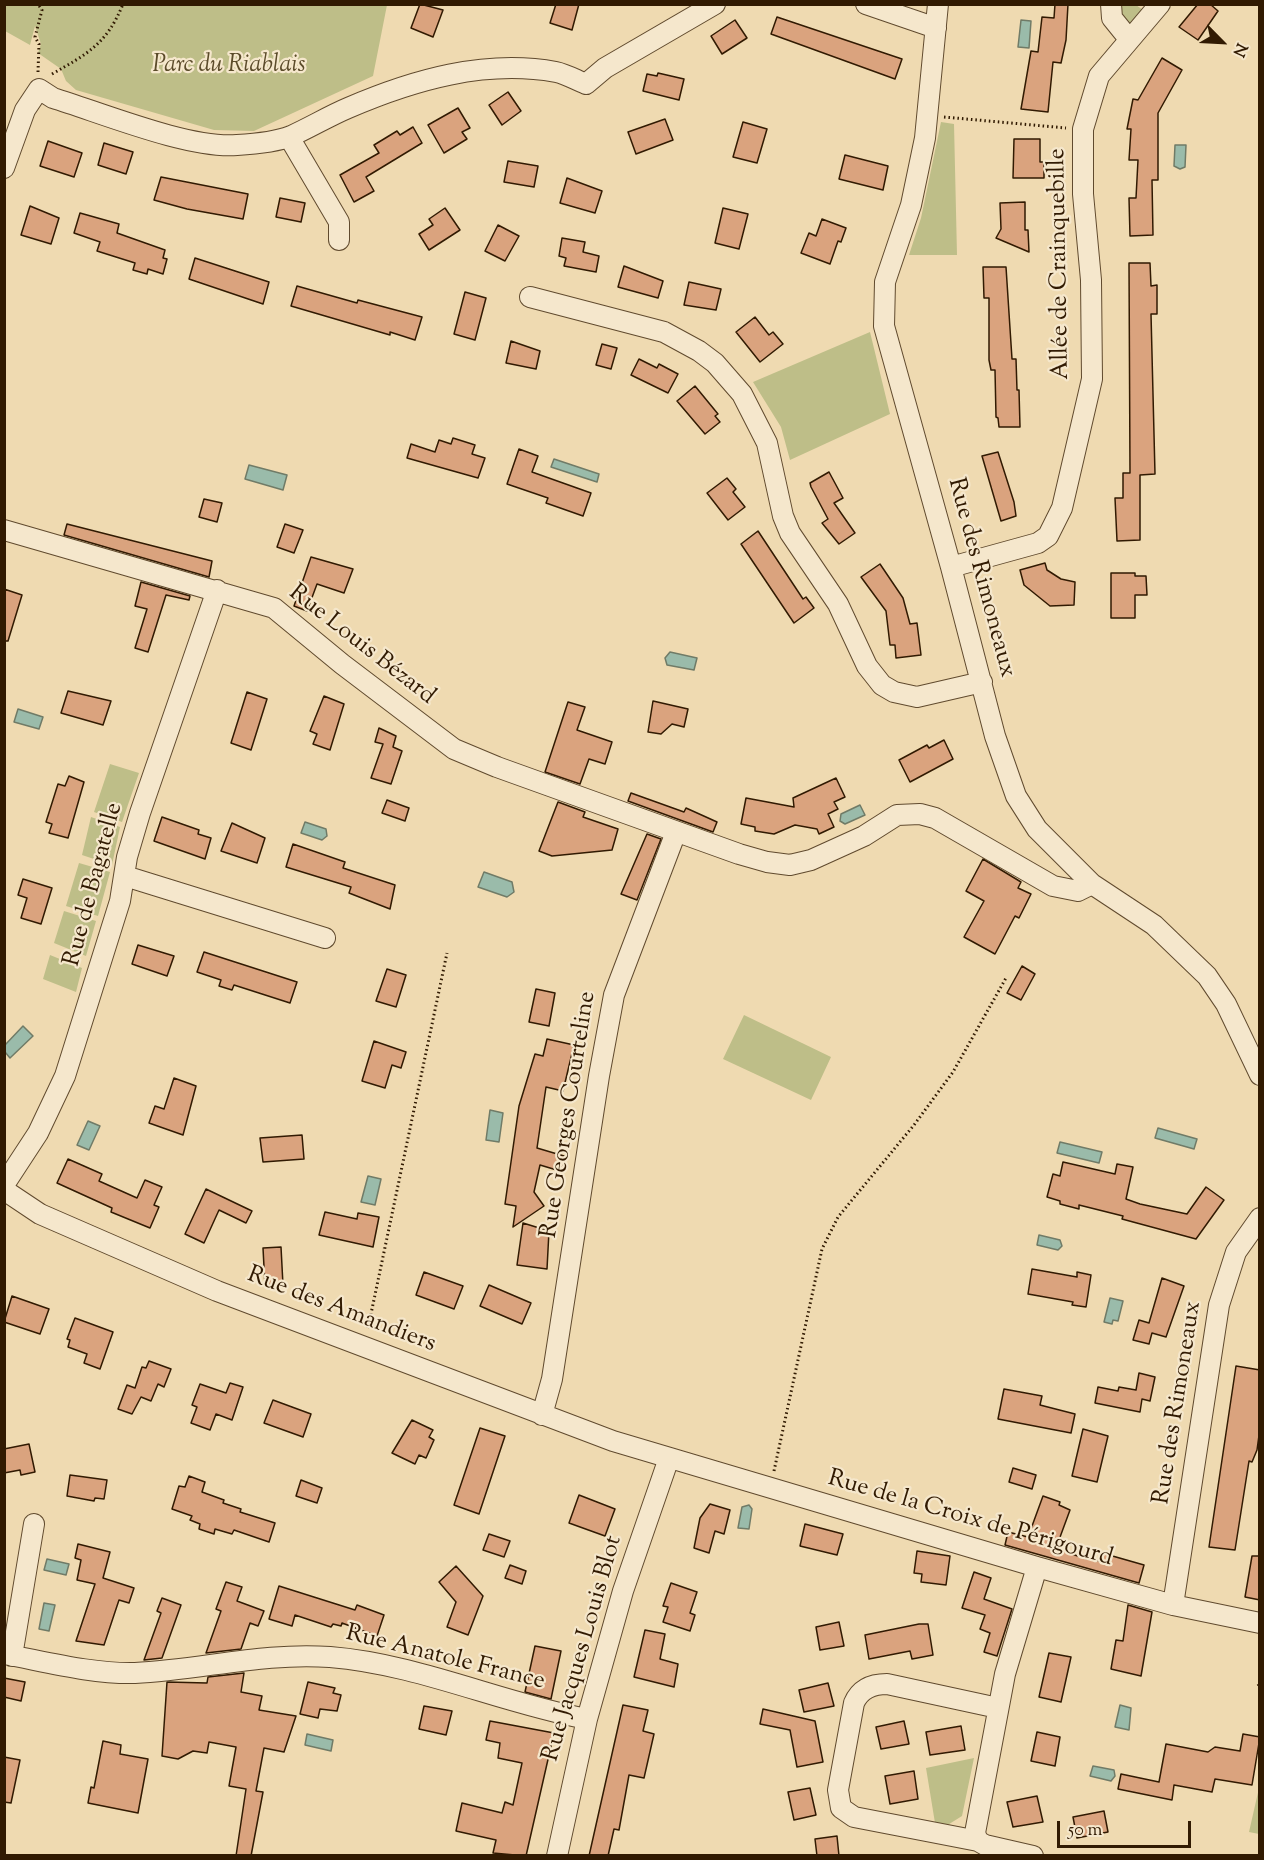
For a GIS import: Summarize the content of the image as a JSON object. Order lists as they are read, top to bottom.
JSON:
{
  "streets": {
    "street": [
      "Allée de Crainquebille",
      "Rue des Rimoneaux",
      "Rue Louis Bézard",
      "Rue de Bagatelle",
      "Rue Georges Courteline",
      "Rue des Amandiers",
      "Rue de la Croix de Périgourd",
      "Rue Jacques Louis Blot",
      "Rue Anatole France"
    ]
  },
  "crossings": [
    ["Allée de Crainquebille", "Rue des Rimoneaux"],
    ["Rue des Rimoneaux", "Rue Louis Bézard"],
    ["Rue des Rimoneaux", "Rue de la Croix de Périgourd"],
    ["Rue Louis Bézard", "Rue de Bagatelle"],
    ["Rue Louis Bézard", "Rue Georges Courteline"],
    ["Rue de Bagatelle", "Rue des Amandiers"],
    ["Rue Georges Courteline", "Rue des Amandiers"],
    ["Rue des Amandiers", "Rue de la Croix de Périgourd"],
    ["Rue des Amandiers", "Rue Jacques Louis Blot"],
    ["Rue de la Croix de Périgourd", "Rue Jacques Louis Blot"],
    ["Rue Jacques Louis Blot", "Rue Anatole France"]
  ],
  "parks": ["Parc du Riablais"],
  "scale_bar": "50 m",
  "north": "bottom right"
}
